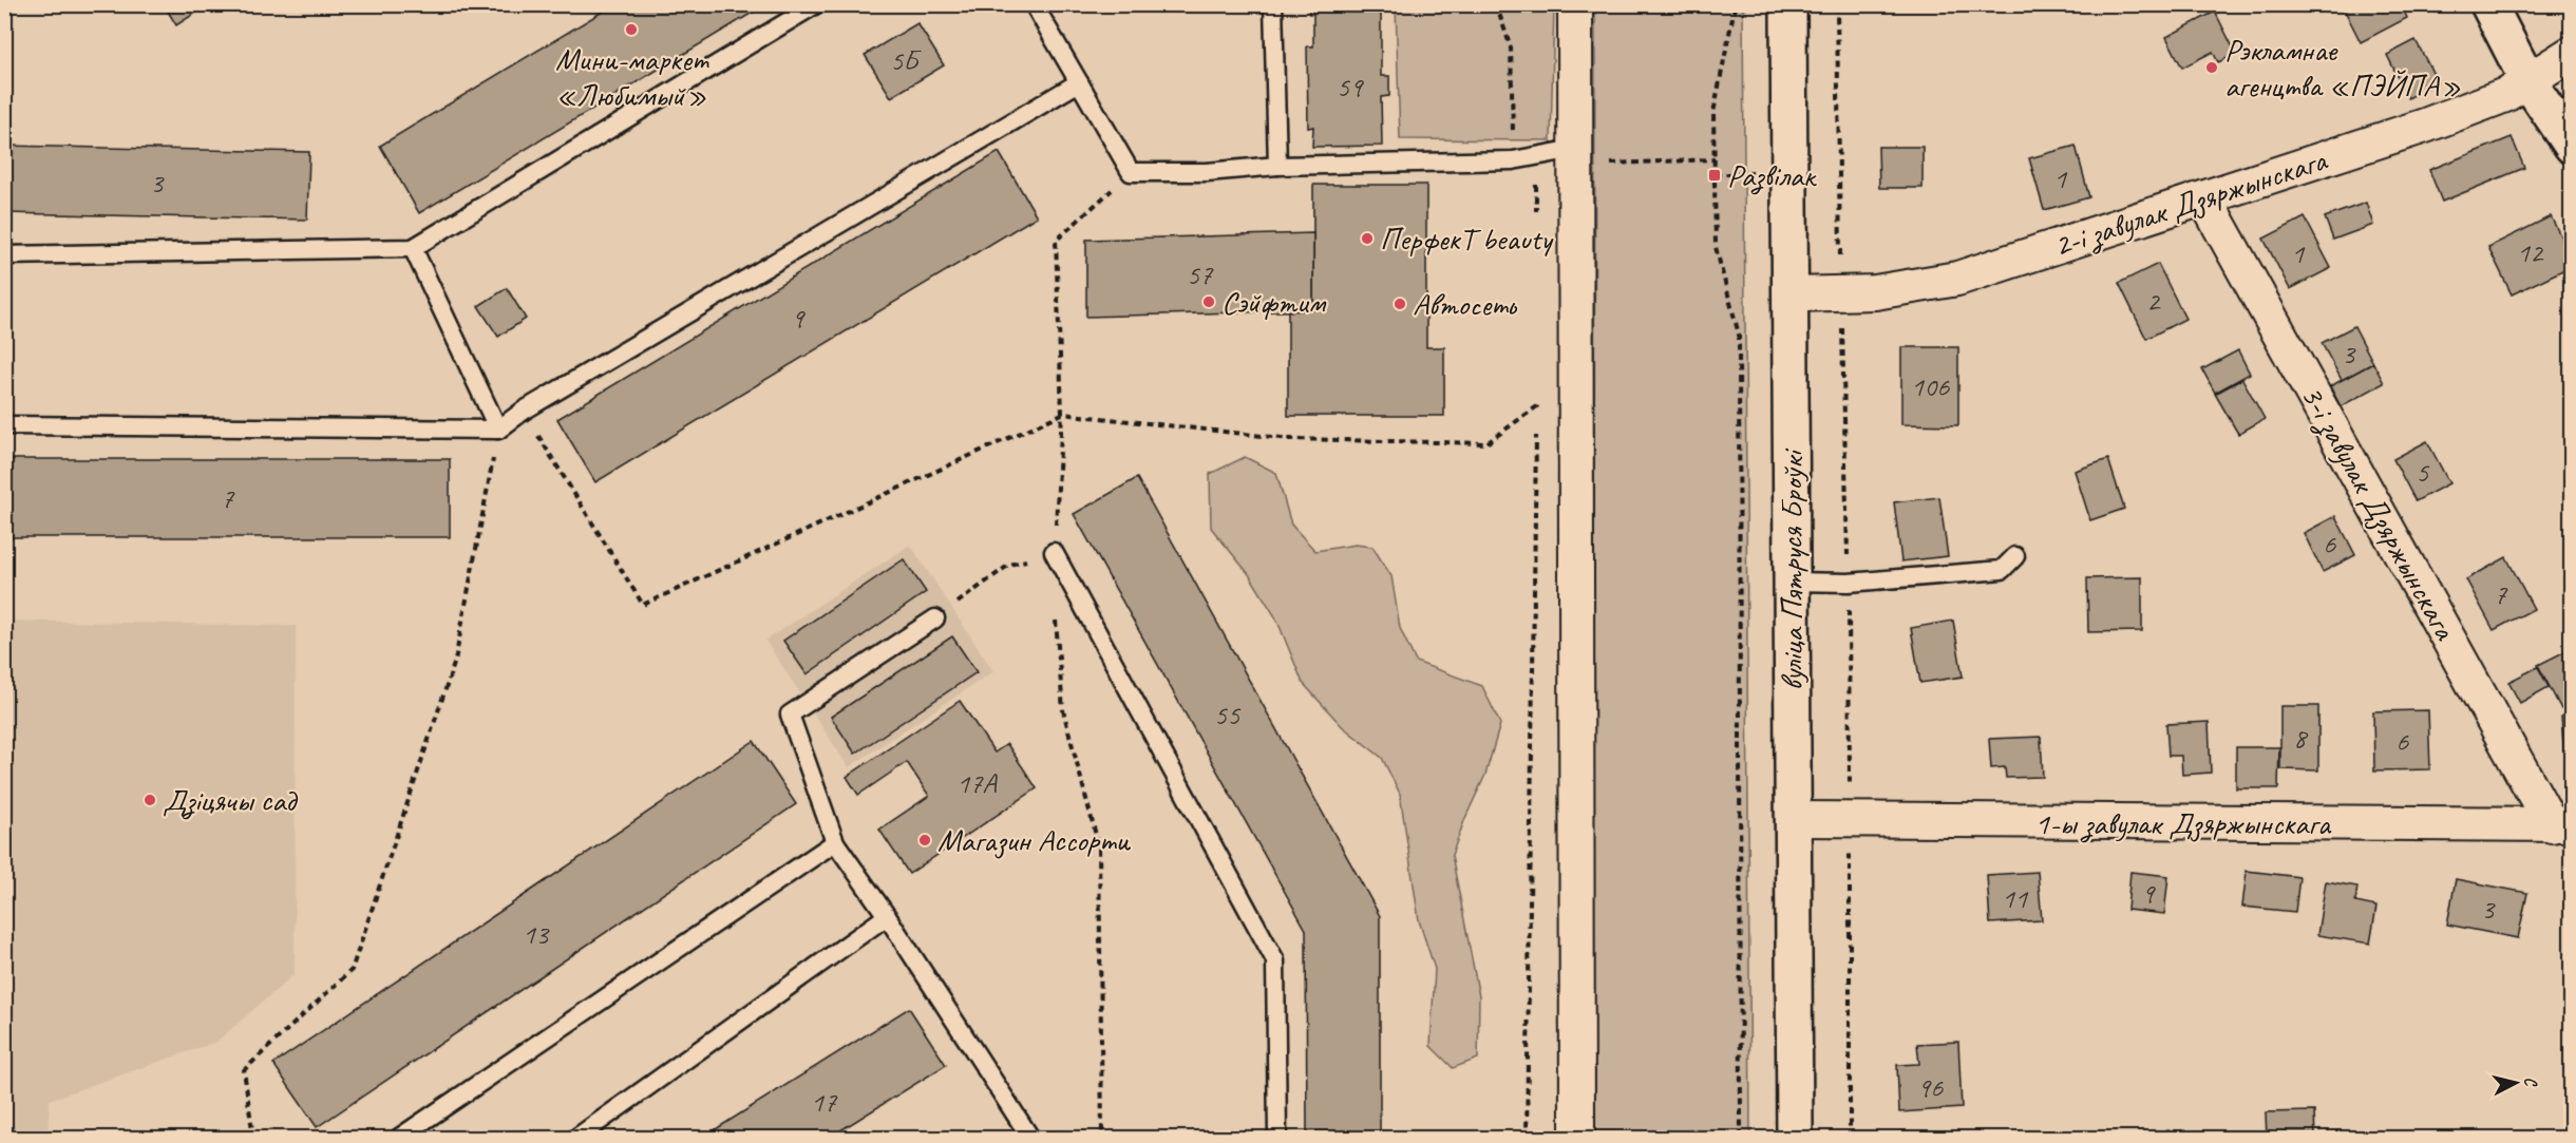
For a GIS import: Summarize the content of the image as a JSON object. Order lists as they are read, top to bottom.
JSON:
{
  "streets": {
    "main road": ["вуліца Пятруся Броўкі"],
    "street": ["2-і завулак Дзяржынскага", "3-і завулак Дзяржынскага", "1-ы завулак Дзяржынскага"]
  },
  "crossings": [
    ["2-і завулак Дзяржынскага", "3-і завулак Дзяржынскага"],
    ["2-і завулак Дзяржынскага", "вуліца Пятруся Броўкі"],
    ["3-і завулак Дзяржынскага", "1-ы завулак Дзяржынскага"],
    ["вуліца Пятруся Броўкі", "1-ы завулак Дзяржынскага"]
  ],
  "places": {
    "other": [
      "Мини-маркет «Любимый»",
      "Рэкламнае агенцтва «ПЭЙПА»",
      "ПерфекТ beauty",
      "Сэйфтим",
      "Автосеть",
      "Дзіцячы сад",
      "Магазин Ассорти"
    ],
    "transit": ["Развілак"]
  },
  "house_numbers": [
    "5Б",
    "59",
    "1",
    "3",
    "12",
    "1",
    "57",
    "2",
    "9",
    "3",
    "106",
    "5",
    "7",
    "6",
    "7",
    "55",
    "8",
    "6",
    "17А",
    "9",
    "11",
    "3",
    "13",
    "96",
    "17"
  ],
  "north": "right"
}
